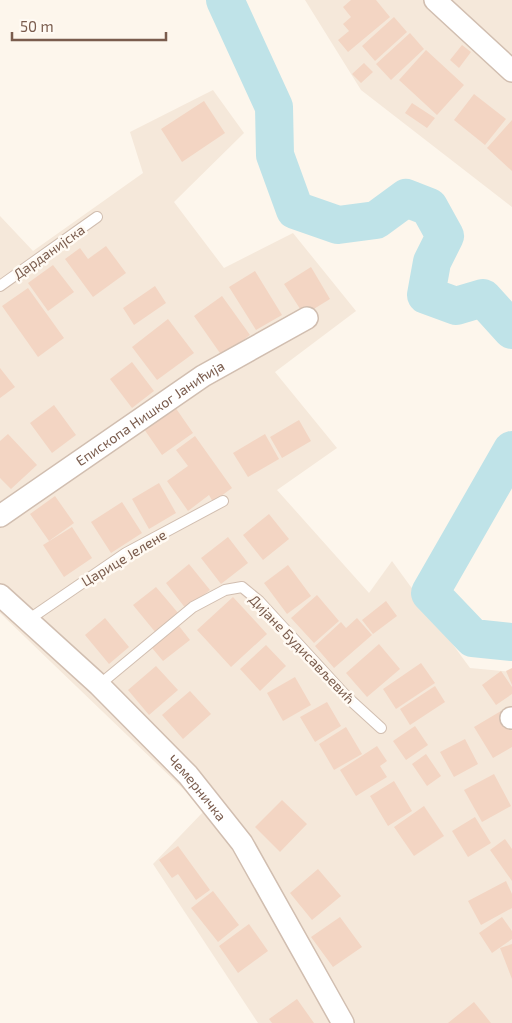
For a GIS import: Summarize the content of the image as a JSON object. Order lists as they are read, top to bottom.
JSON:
{
  "streets": {
    "street": ["Епископа Нишког Јанићија", "Чемерничка"],
    "lane": ["Дарданијска", "Царице Јелене", "Дијане Будисављевић"]
  },
  "crossings": [
    ["Царице Јелене", "Чемерничка"],
    ["Дијане Будисављевић", "Чемерничка"]
  ],
  "scale_bar": "50 m"
}
